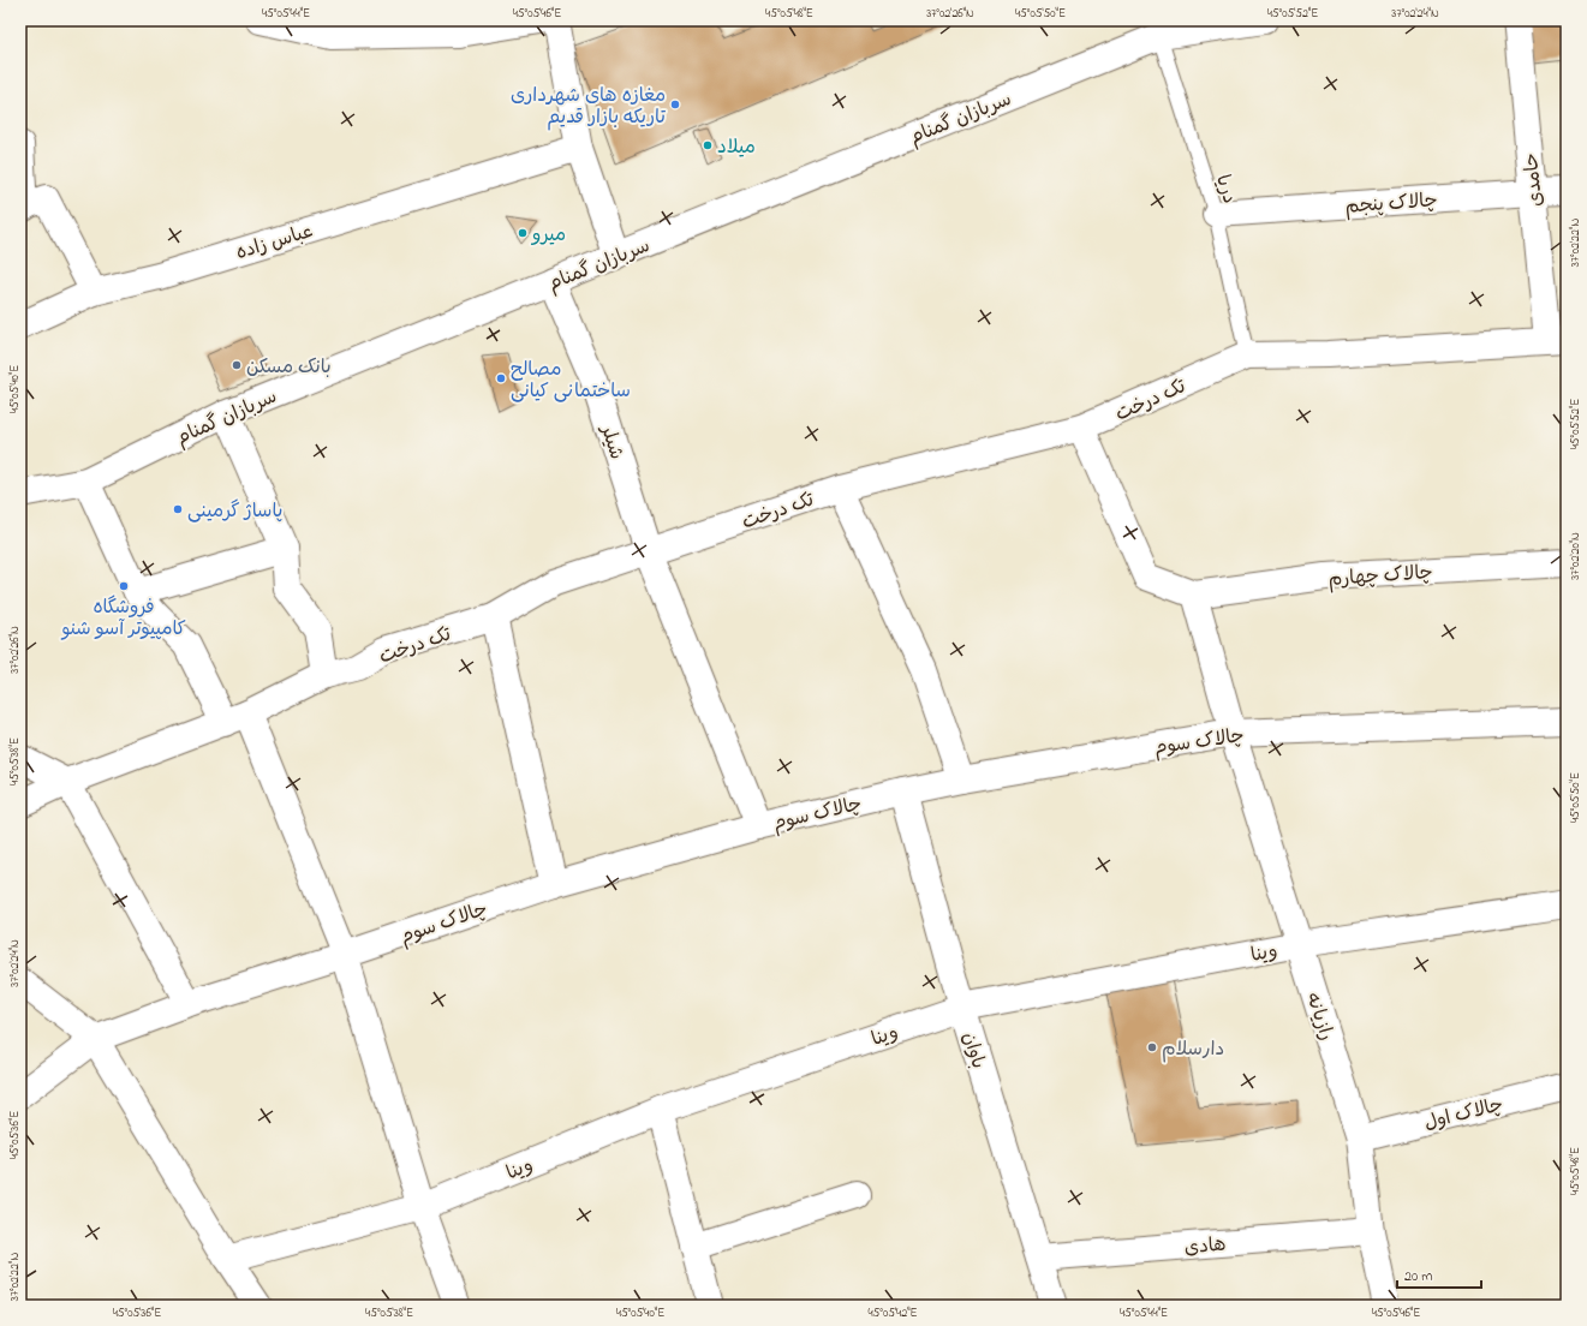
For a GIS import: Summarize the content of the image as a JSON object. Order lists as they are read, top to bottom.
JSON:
{
  "streets": {
    "street": [
      "سربازان گمنام",
      "حامدی",
      "چالاک پنجم",
      "عباس زاده",
      "تک درخت",
      "شیلر",
      "چالاک چهارم",
      "چالاک سوم",
      "وینا",
      "رازیانه",
      "باوان",
      "چالاک اول",
      "هادی"
    ],
    "lane": ["دریا"]
  },
  "crossings": [
    ["سربازان گمنام", "دریا"],
    ["سربازان گمنام", "شیلر"],
    ["حامدی", "چالاک پنجم"],
    ["حامدی", "تک درخت"],
    ["دریا", "چالاک پنجم"],
    ["دریا", "تک درخت"],
    ["تک درخت", "شیلر"],
    ["شیلر", "چالاک سوم"],
    ["چالاک چهارم", "رازیانه"],
    ["چالاک سوم", "رازیانه"],
    ["چالاک سوم", "باوان"],
    ["وینا", "رازیانه"],
    ["وینا", "باوان"],
    ["رازیانه", "چالاک اول"],
    ["رازیانه", "هادی"],
    ["باوان", "هادی"]
  ],
  "places": [
    "مغازه های شهرداری تاریکه بازار قدیم",
    "میلاد",
    "میرو",
    "بانک مسکن",
    "مصالح ساختمانی کیانی",
    "پاساژ گرمینی",
    "فروشگاه کامپیوتر آسو شنو",
    "دارسلام"
  ],
  "scale_bar": "20 m",
  "coordinates": [
    "45°05'44\"E",
    "45°05'46\"E",
    "45°05'48\"E",
    "37°02'26\"N",
    "45°05'50\"E",
    "45°05'52\"E",
    "37°02'24\"N",
    "37°02'22\"N",
    "45°05'40\"E",
    "37°02'20\"N",
    "45°05'38\"E",
    "45°05'36\"E",
    "45°05'42\"E"
  ]
}
